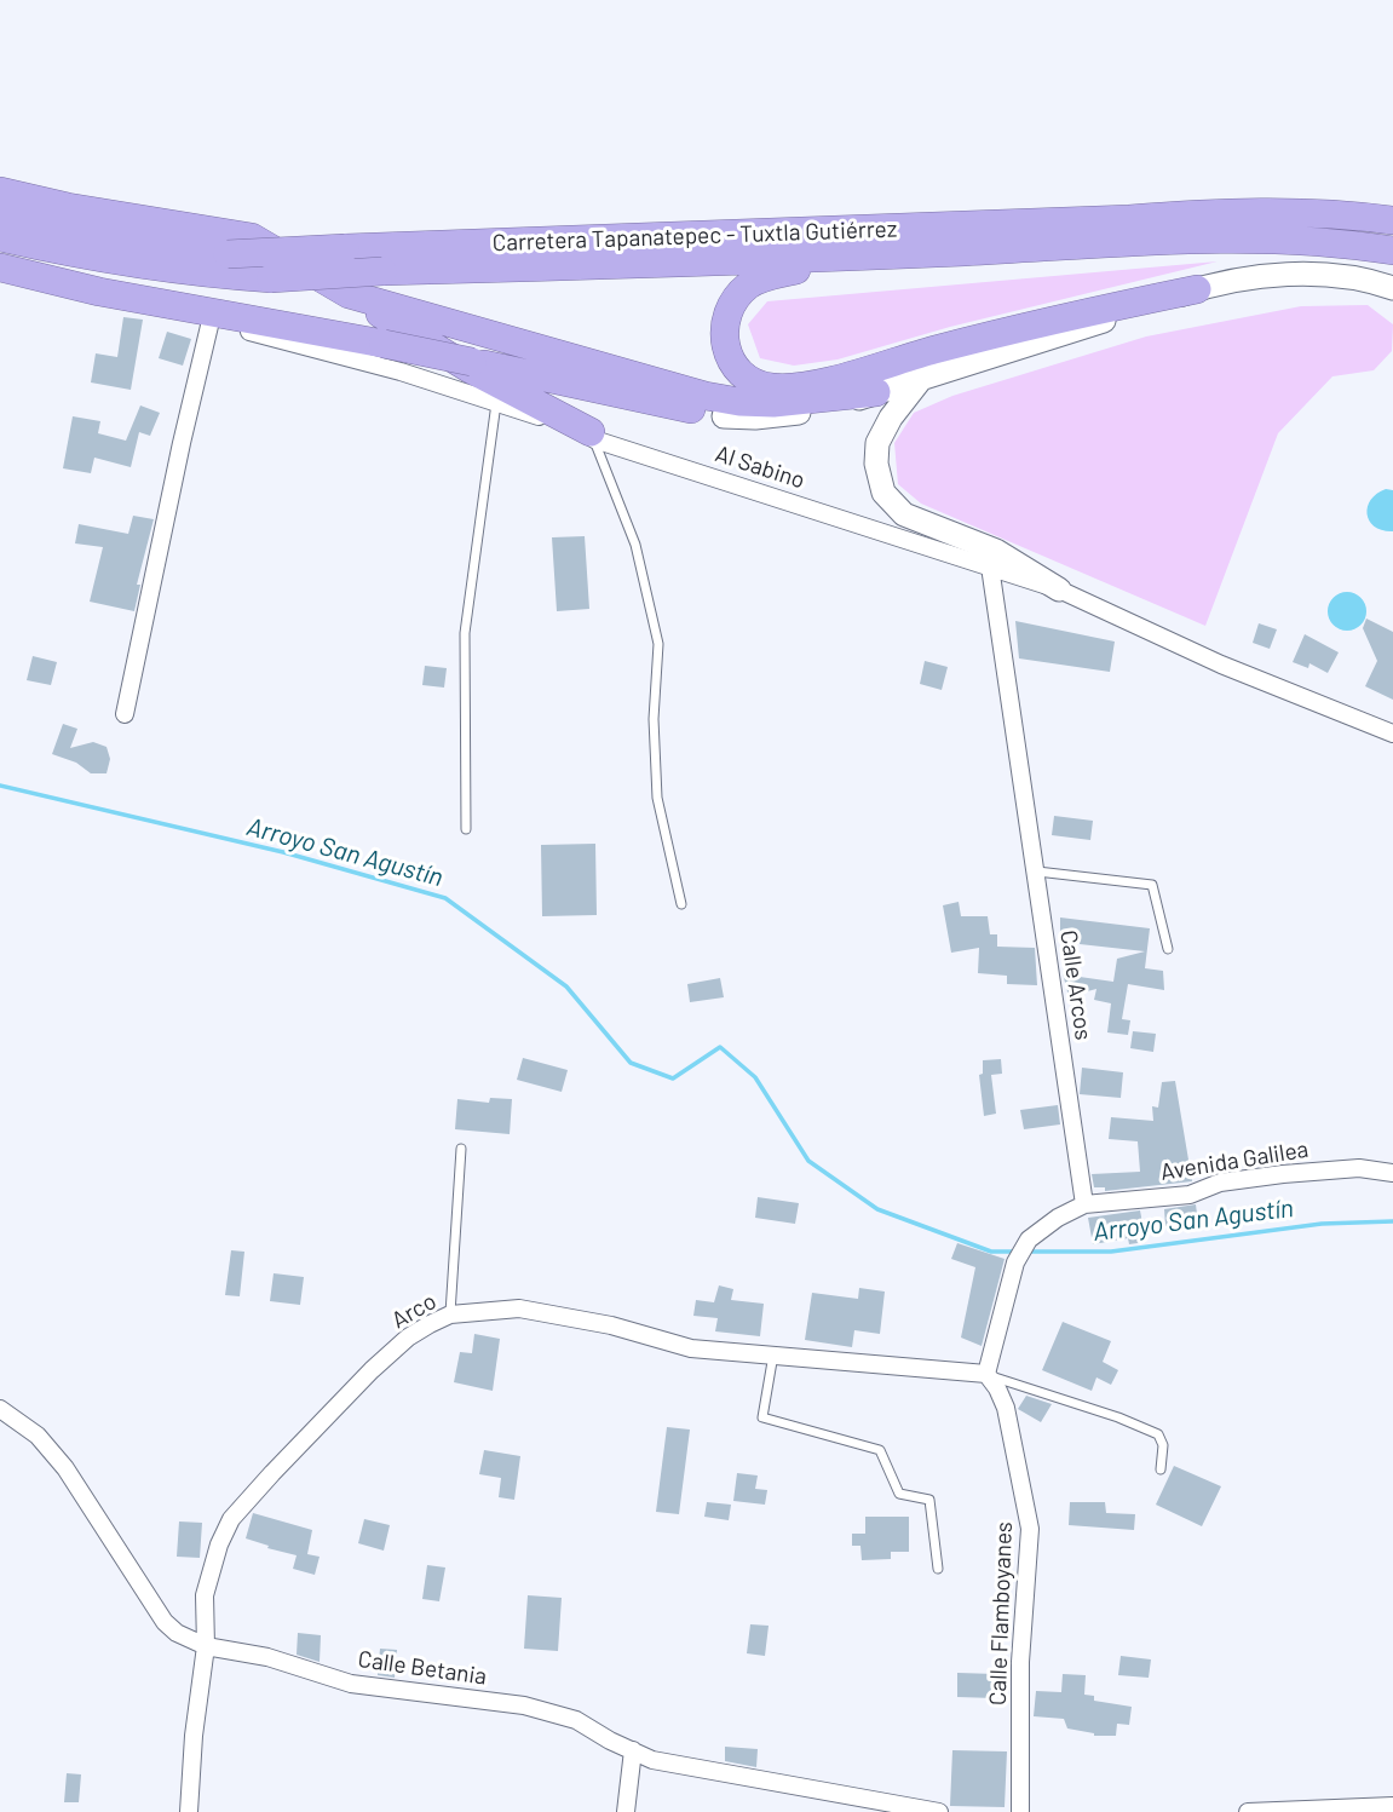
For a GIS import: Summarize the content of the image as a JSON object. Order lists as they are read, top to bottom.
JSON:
{
  "streets": {
    "highway": ["Carretera Tapanatepec - Tuxtla Gutiérrez"],
    "street": [
      "Al Sabino",
      "Calle Arcos",
      "Avenida Galilea",
      "Arco",
      "Calle Flamboyanes",
      "Calle Betania"
    ]
  },
  "crossings": [
    ["Al Sabino", "Calle Arcos"],
    ["Calle Arcos", "Avenida Galilea"],
    ["Arco", "Calle Flamboyanes"],
    ["Arco", "Calle Betania"]
  ],
  "water": ["Arroyo San Agustín"]
}
